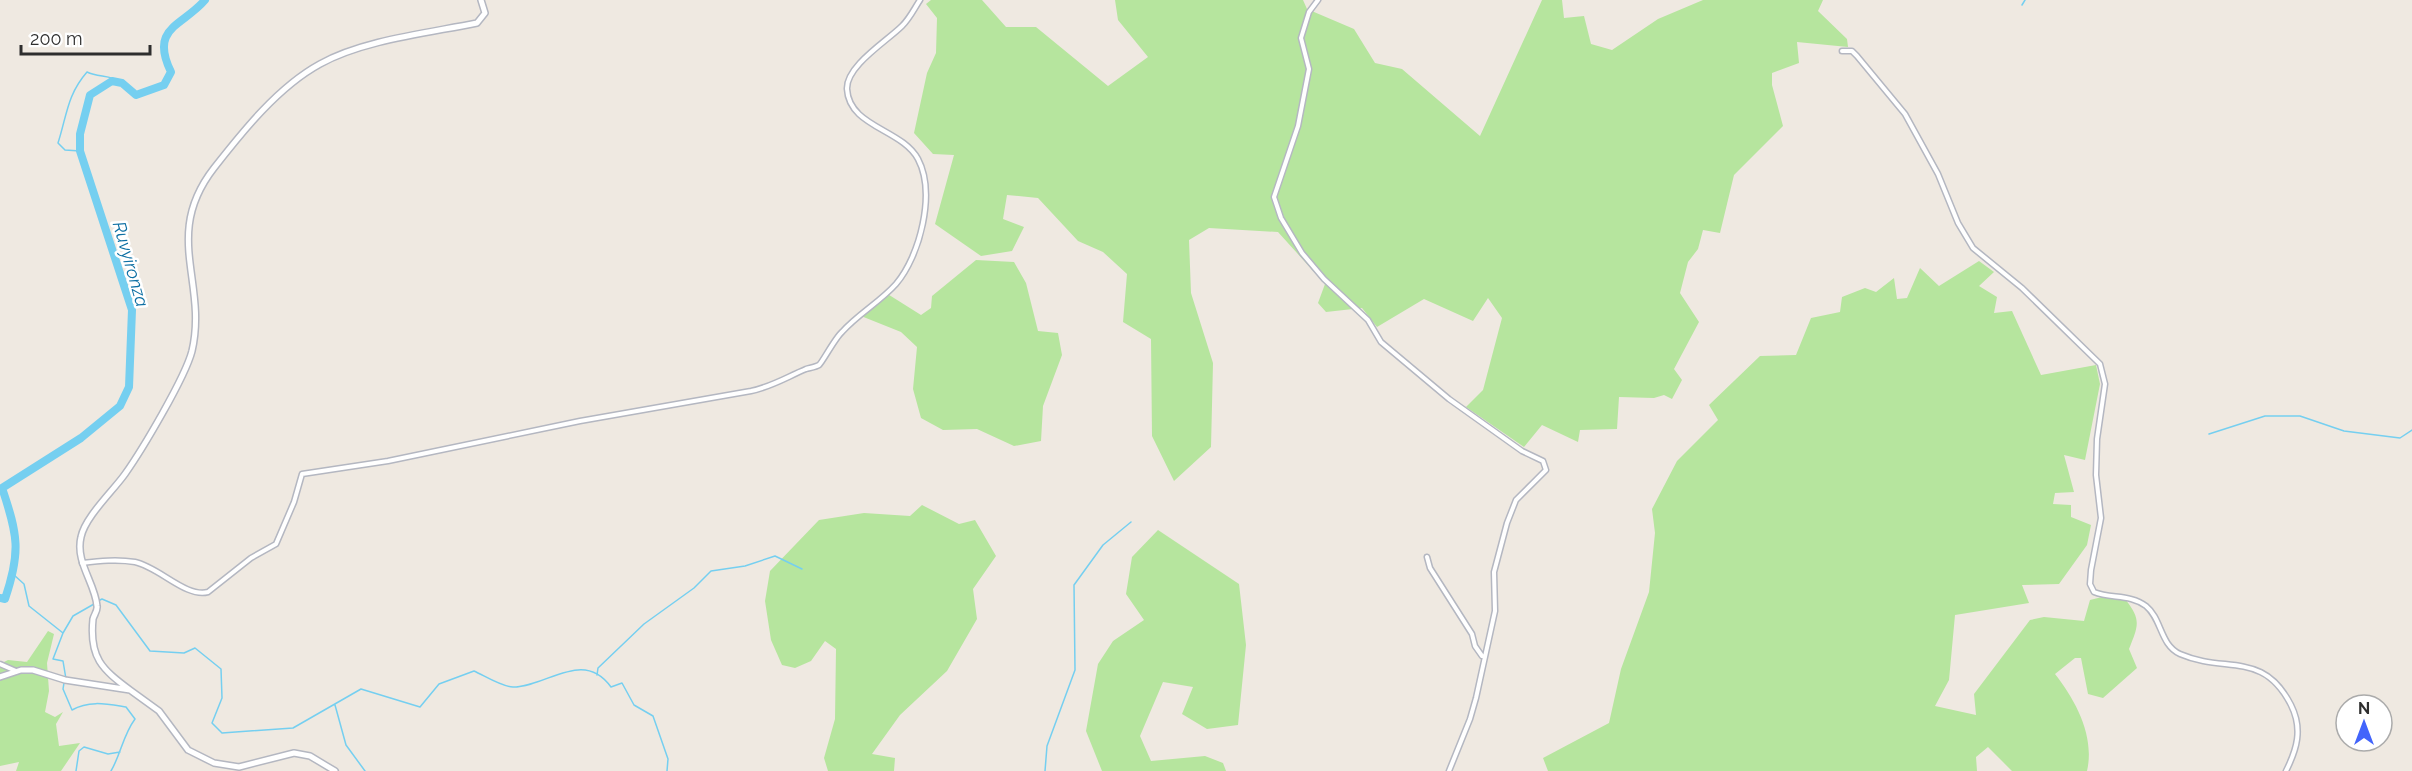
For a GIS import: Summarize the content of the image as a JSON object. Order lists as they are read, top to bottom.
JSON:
{
  "water": ["Ruvyironza"],
  "scale_bar": "200 m",
  "north": "top"
}
